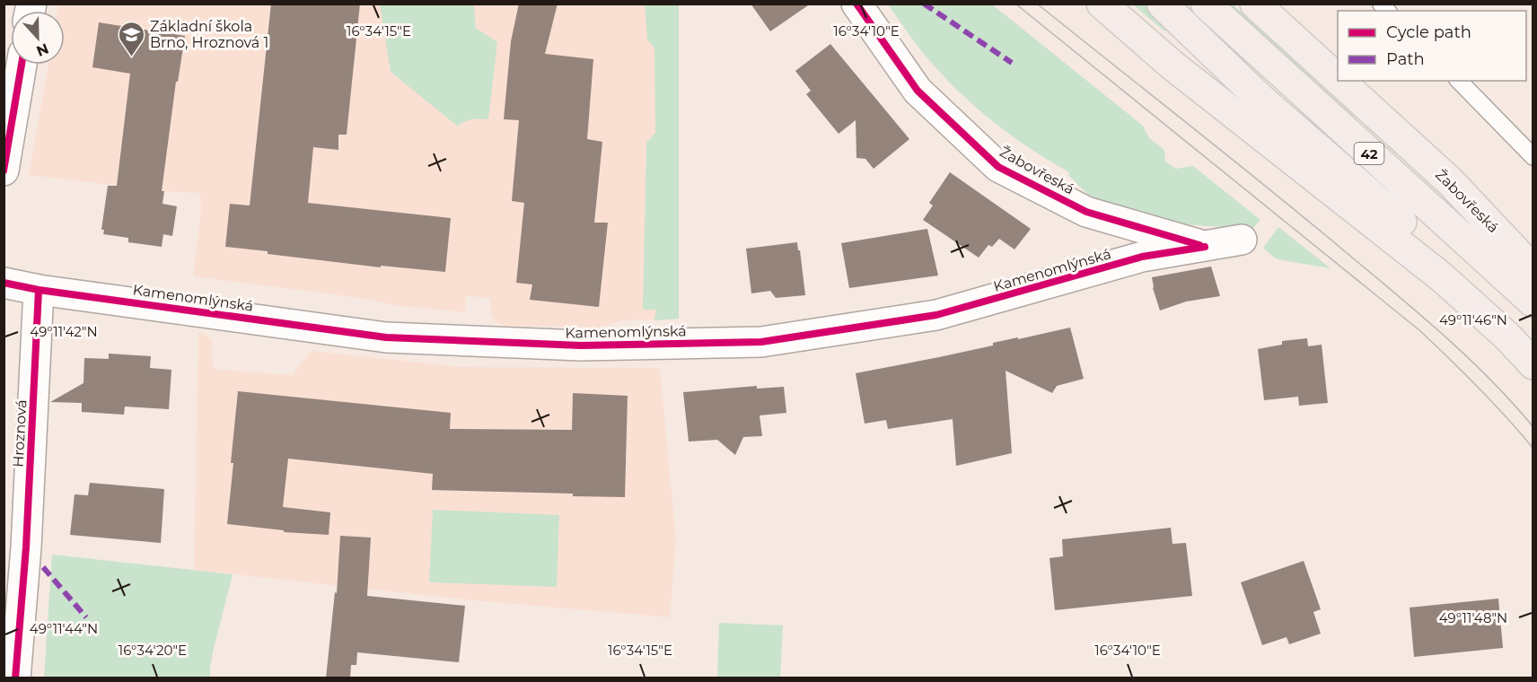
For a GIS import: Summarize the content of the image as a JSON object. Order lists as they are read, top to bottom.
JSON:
{
  "streets": {
    "highway": ["42", "Žabovřeská"],
    "street": ["Kamenomlýnská", "Hroznová"]
  },
  "crossings": [
    ["Žabovřeská", "Kamenomlýnská"],
    ["Kamenomlýnská", "Hroznová"]
  ],
  "places": {
    "school or university": ["Základní škola Brno, Hroznová 1"]
  },
  "legend": ["Cycle path", "Path"],
  "north": "bottom",
  "coordinates": [
    "16°34'15\"E",
    "16°34'10\"E",
    "49°11'46\"N",
    "49°11'42\"N",
    "49°11'48\"N",
    "49°11'44\"N",
    "16°34'20\"E"
  ]
}
